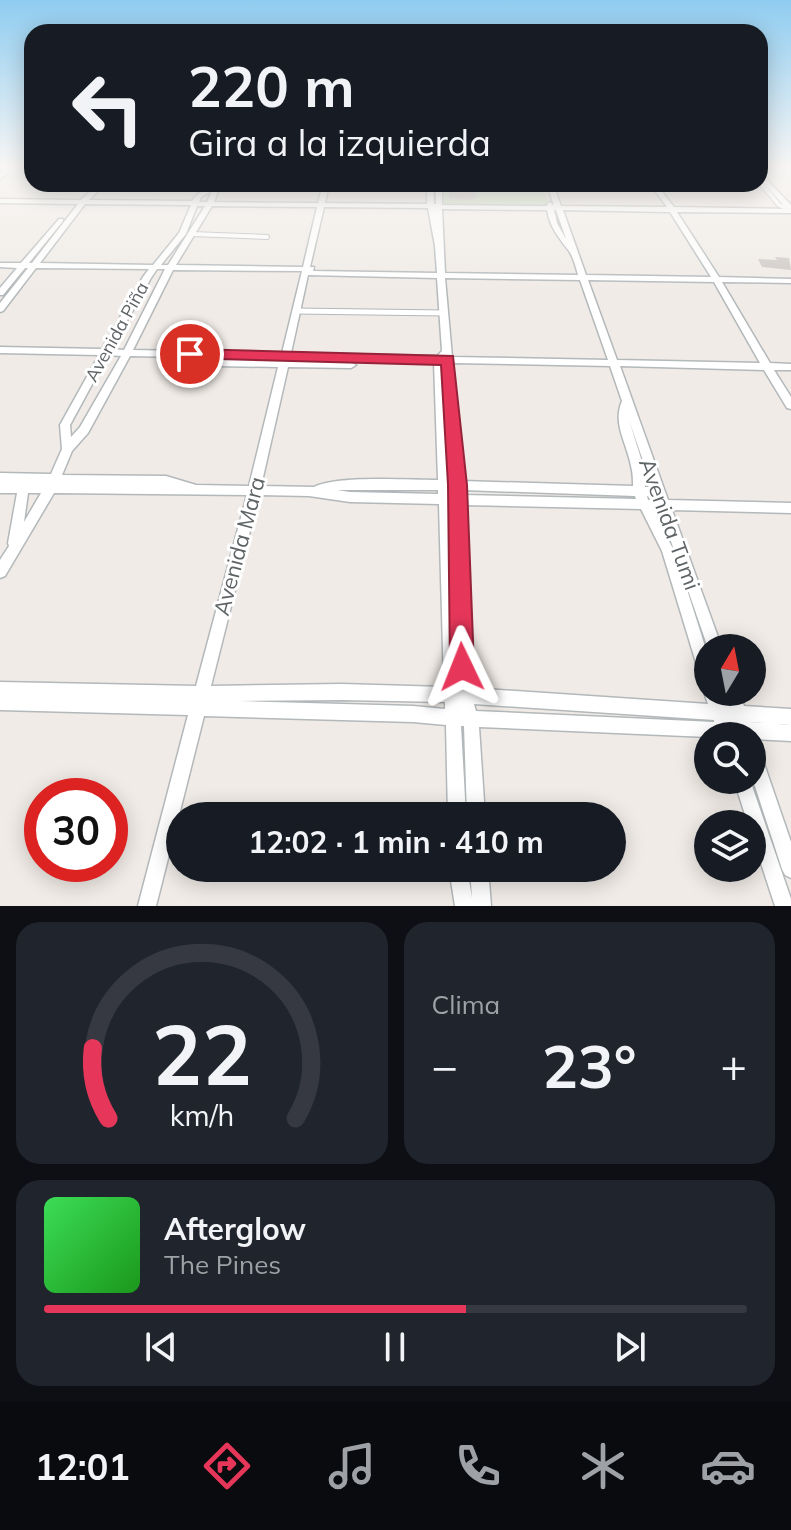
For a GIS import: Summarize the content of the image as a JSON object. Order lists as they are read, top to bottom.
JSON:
{
  "streets": {
    "street": ["Avenida Piña", "Avenida Tumi", "Avenida Mara"]
  },
  "north": "top",
  "page": {
    "turn": ["220 m", "Gira a la izquierda"],
    "limit": "30",
    "trip": "12:02 · 1 min · 410 m",
    "tile": "Clima",
    "heat": ["−", "23°", "+"],
    "song": ["Afterglow", "The Pines"],
    "tabs": "12:01",
    "gauge": ["22", "km/h"]
  }
}
